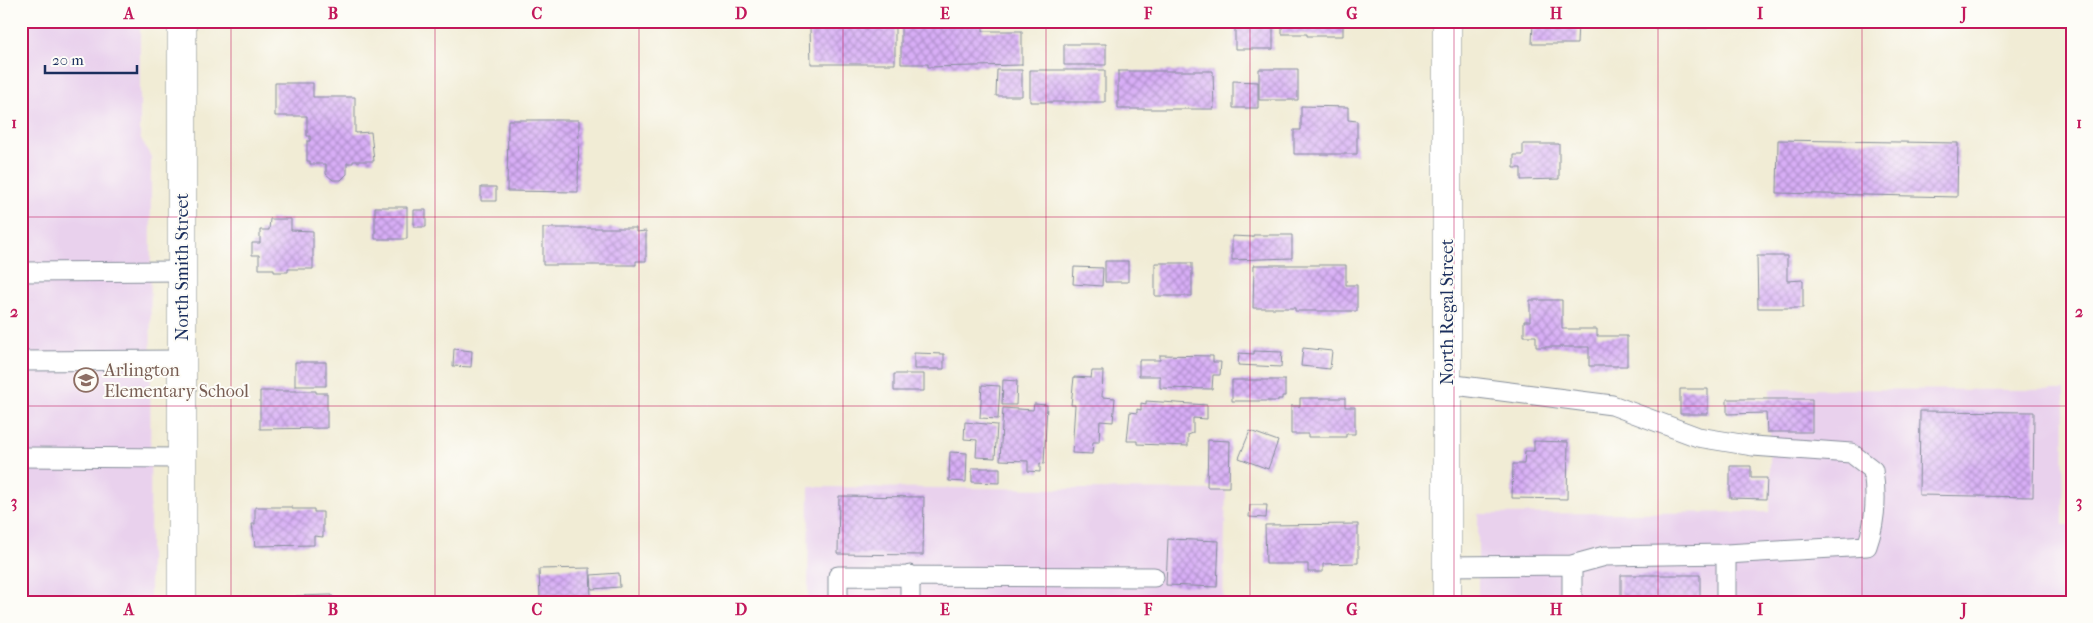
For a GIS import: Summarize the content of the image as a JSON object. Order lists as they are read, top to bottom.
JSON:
{
  "streets": {
    "street": ["North Smith Street", "North Regal Street"]
  },
  "places": {
    "school or university": ["Arlington Elementary School"]
  },
  "scale_bar": "20 m",
  "grid": {
    "columns": [
      "A",
      "B",
      "C",
      "D",
      "E",
      "F",
      "G",
      "H",
      "I",
      "J"
    ],
    "rows": ["1", "2", "3"]
  }
}
